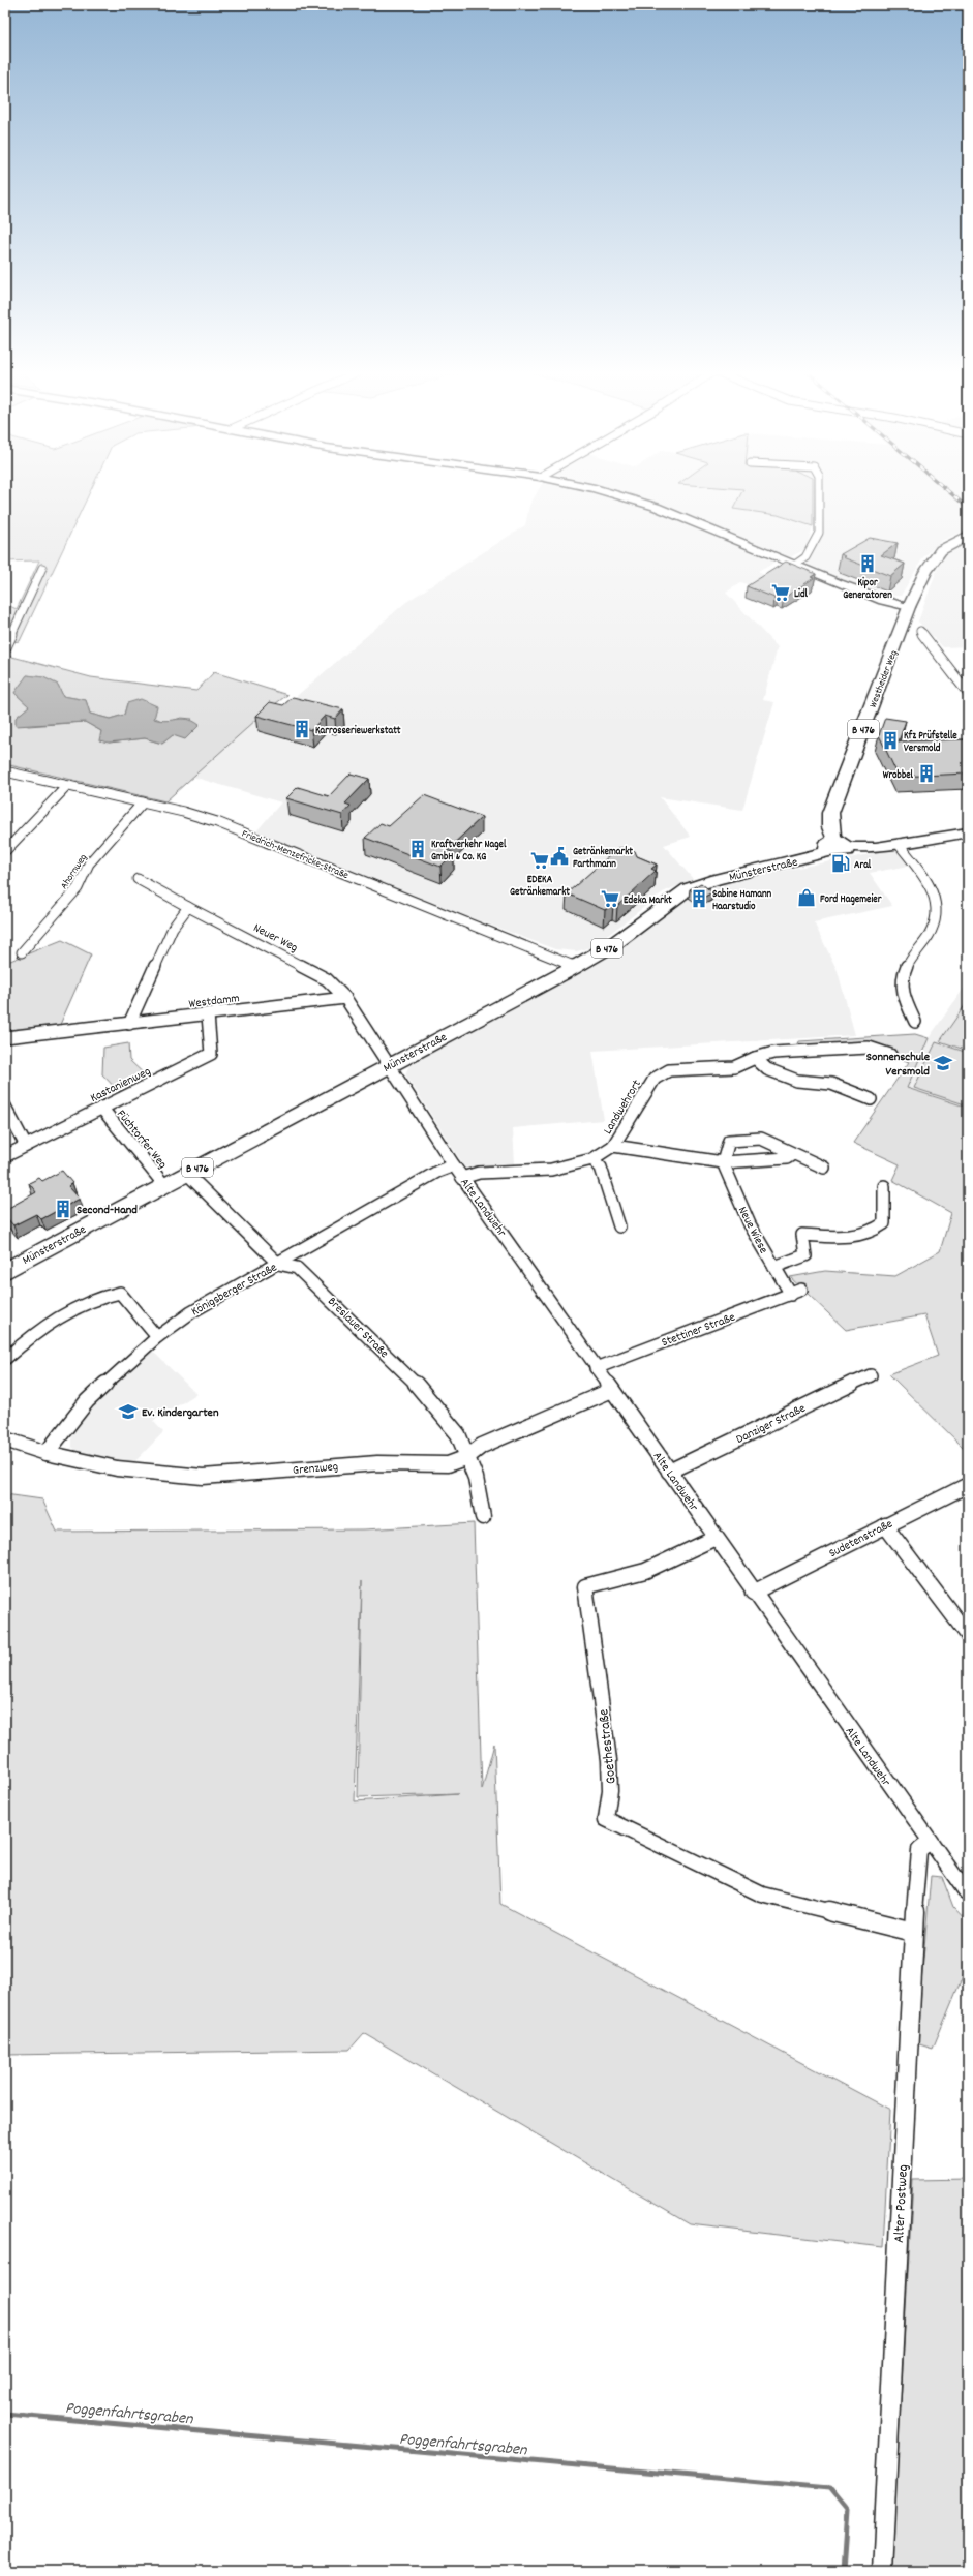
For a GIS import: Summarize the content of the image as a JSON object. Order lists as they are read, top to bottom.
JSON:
{
  "streets": {
    "main road": ["Westheider Weg", "B 476", "Münsterstraße"],
    "street": [
      "Friedrich-Menzefricke-Straße",
      "Ahornweg",
      "Neuer Weg",
      "Westdamm",
      "Kastanienweg",
      "Landwehrort",
      "Füchtorfer Weg",
      "Alte Landwehr",
      "Neue Wiese",
      "Königsberger Straße",
      "Breslauer Straße",
      "Stettiner Straße",
      "Danziger Straße",
      "Grenzweg",
      "Sudetenstraße",
      "Goethestraße",
      "Alter Postweg"
    ]
  },
  "crossings": [
    ["Westheider Weg", "Münsterstraße"],
    ["Friedrich-Menzefricke-Straße", "Münsterstraße"],
    ["Friedrich-Menzefricke-Straße", "Ahornweg"],
    ["Münsterstraße", "Füchtorfer Weg"],
    ["Münsterstraße", "Alte Landwehr"],
    ["Neuer Weg", "Westdamm"],
    ["Westdamm", "Kastanienweg"],
    ["Kastanienweg", "Füchtorfer Weg"],
    ["Landwehrort", "Alte Landwehr"],
    ["Alte Landwehr", "Königsberger Straße"],
    ["Alte Landwehr", "Stettiner Straße"],
    ["Alte Landwehr", "Danziger Straße"],
    ["Alte Landwehr", "Grenzweg"],
    ["Alte Landwehr", "Sudetenstraße"],
    ["Alte Landwehr", "Goethestraße"],
    ["Alte Landwehr", "Alter Postweg"],
    ["Neue Wiese", "Stettiner Straße"],
    ["Königsberger Straße", "Breslauer Straße"],
    ["Königsberger Straße", "Grenzweg"],
    ["Breslauer Straße", "Grenzweg"],
    ["Goethestraße", "Alter Postweg"]
  ],
  "water": ["Poggenfahrtsgraben"],
  "places": {
    "building": [
      "Kipor Generatoren",
      "Karrosseriewerkstatt",
      "Kfz Prüfstelle Versmold",
      "Wrobbel",
      "Kraftverkehr Nagel GmbH & Co. KG",
      "Sabine Hamann Haarstudio",
      "Second-Hand"
    ],
    "supermarket": ["Lidl", "EDEKA Getränkemarkt", "Edeka Markt"],
    "public building": ["Getränkemarkt Farthmann"],
    "fuel station": ["Aral"],
    "shop": ["Ford Hagemeier"],
    "school or university": ["Sonnenschule Versmold", "Ev. Kindergarten"]
  }
}
